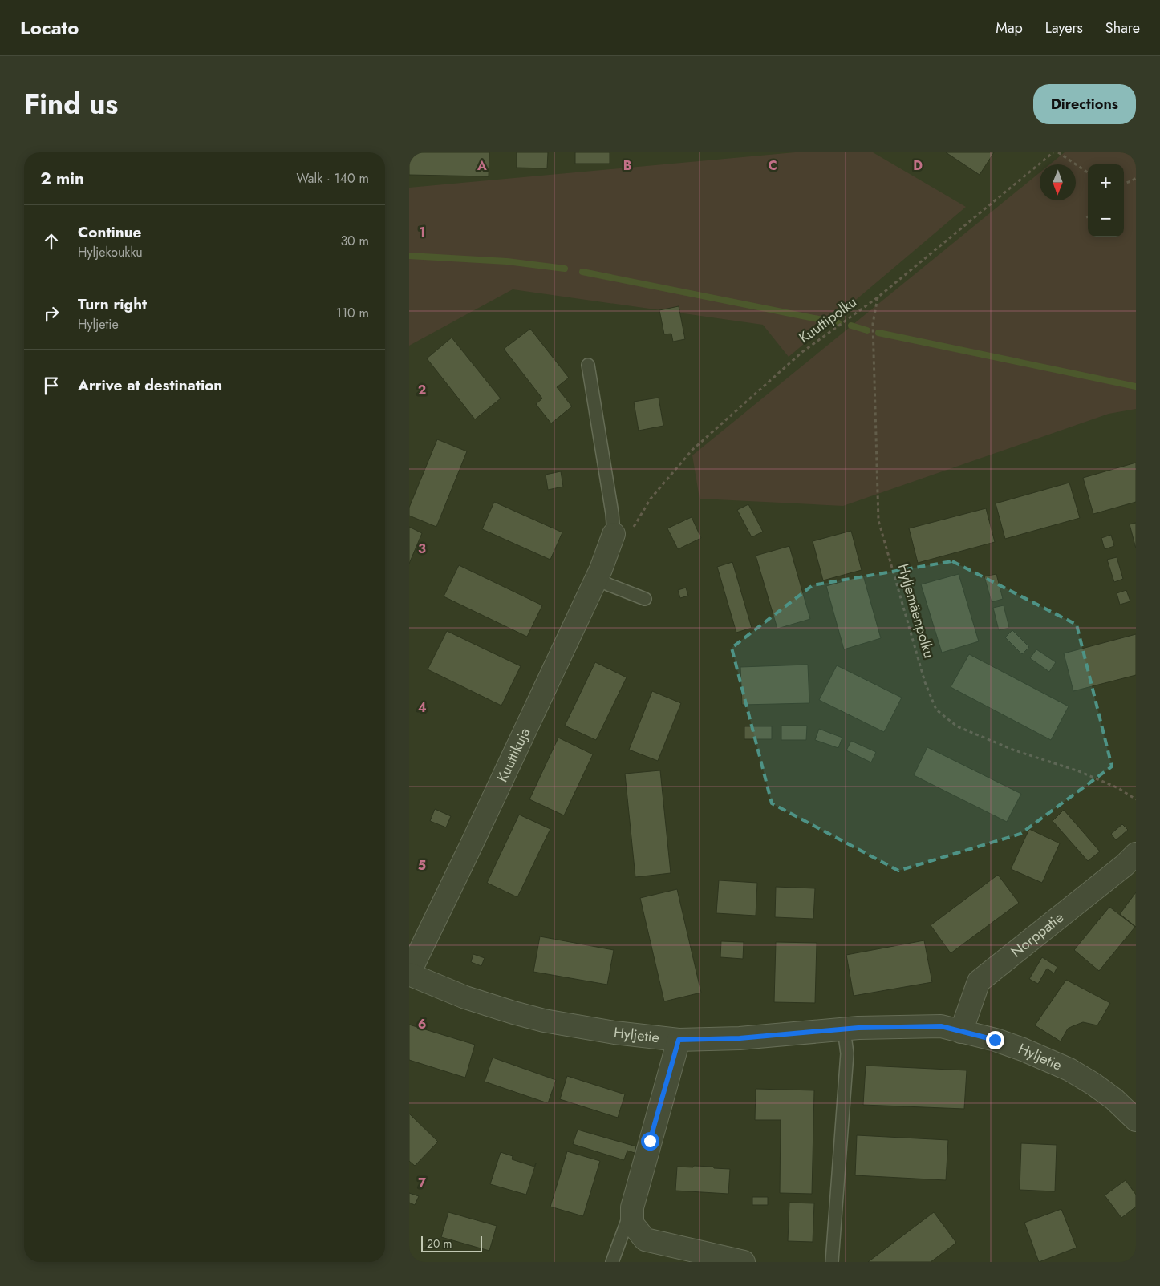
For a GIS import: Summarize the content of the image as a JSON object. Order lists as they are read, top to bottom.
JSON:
{
  "streets": {
    "street": ["Kuuttikuja", "Norppatie", "Hyljetie"],
    "path": ["Kuuttipolku", "Hyljemäenpolku"]
  },
  "crossings": [
    ["Kuuttipolku", "Hyljemäenpolku"],
    ["Kuuttikuja", "Hyljetie"],
    ["Norppatie", "Hyljetie"]
  ],
  "scale_bar": "20 m",
  "north": "bottom",
  "page": {
    "header": "Locato",
    "nav": ["Map", "Layers", "Share"],
    "title": "Find us",
    "buttons": "Directions",
    "heading": ["2 min", "Walk · 140 m"],
    "map_buttons": ["+", "−"],
    "list": [
      ["Continue", "Hyljekoukku", "30 m"],
      ["Turn right", "Hyljetie", "110 m"],
      "Arrive at destination"
    ],
    "scale": "20 m"
  },
  "grid": {
    "columns": [
      "A",
      "B",
      "C",
      "D"
    ],
    "rows": [
      "1",
      "2",
      "3",
      "4",
      "5",
      "6",
      "7"
    ]
  }
}
